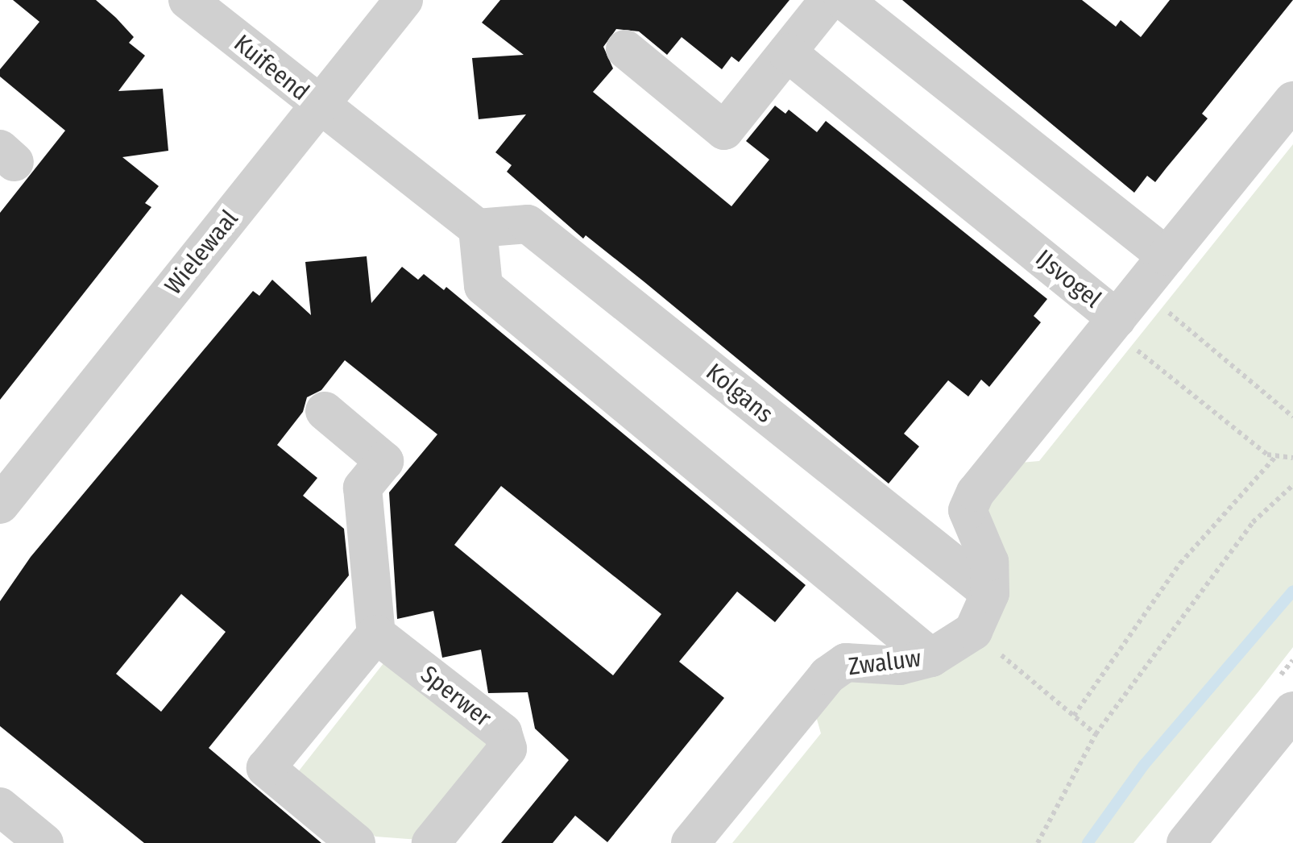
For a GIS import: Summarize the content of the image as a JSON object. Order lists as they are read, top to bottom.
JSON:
{
  "streets": {
    "street": [
      "Kuifeend",
      "Wielewaal",
      "IJsvogel",
      "Kolgans",
      "Zwaluw",
      "Sperwer"
    ]
  },
  "crossings": [
    ["Kuifeend", "Wielewaal"]
  ]
}
